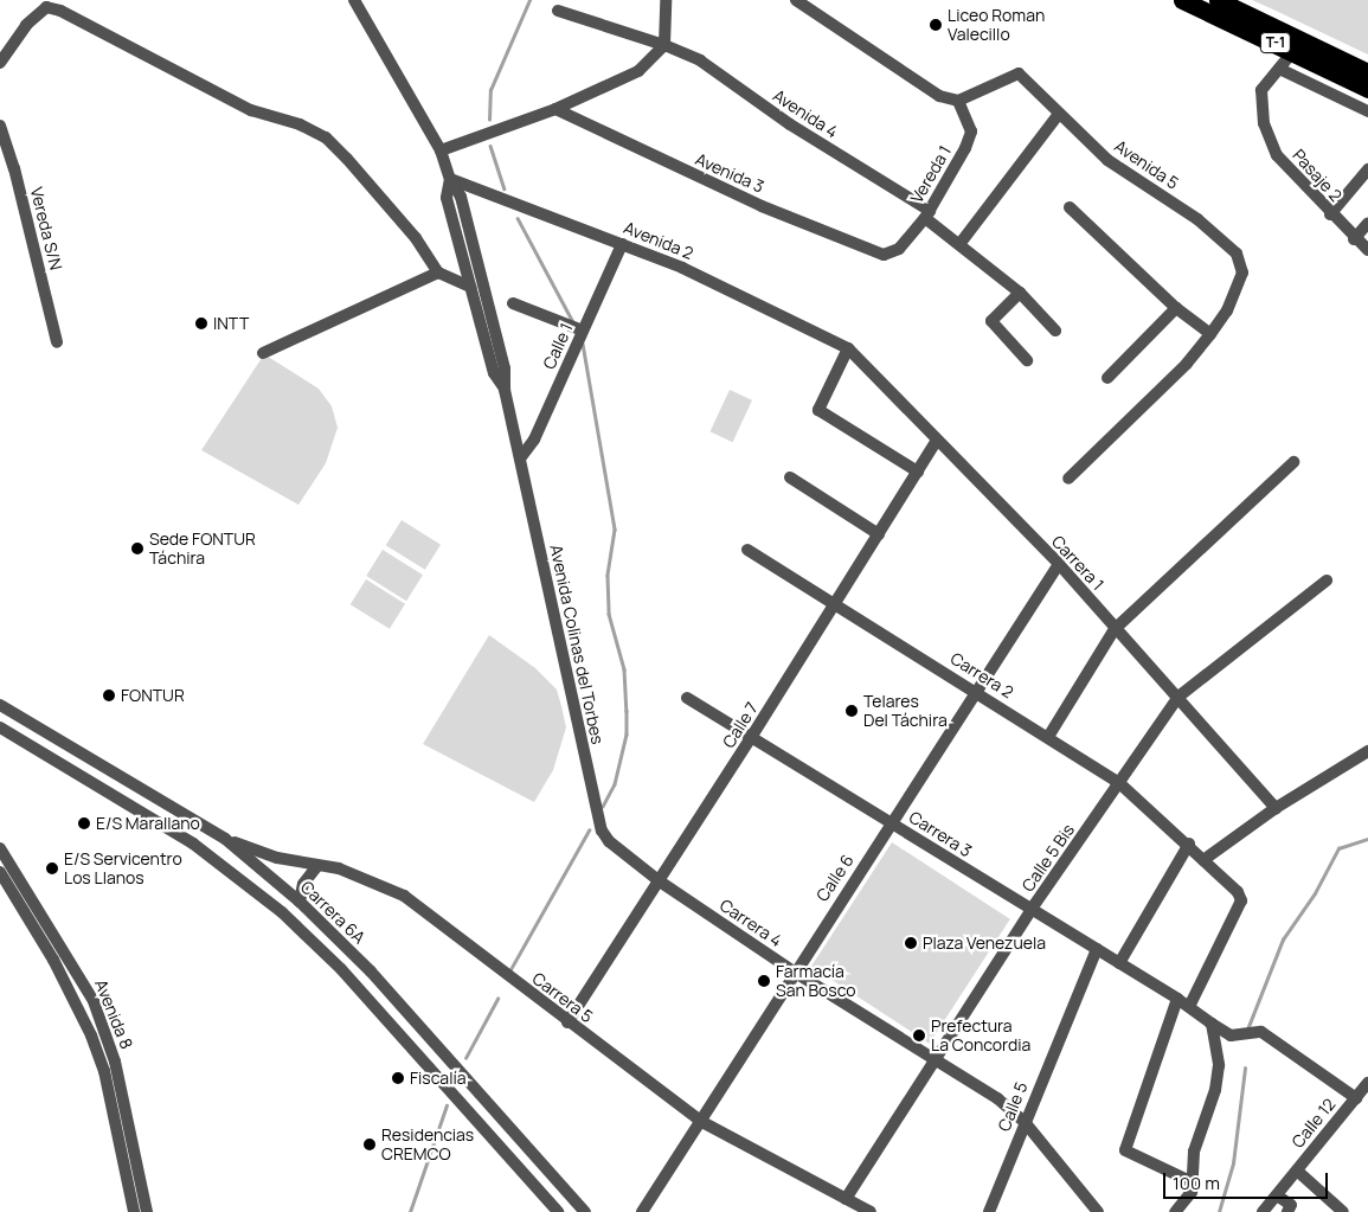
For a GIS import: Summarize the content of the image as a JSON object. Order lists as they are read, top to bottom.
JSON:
{
  "streets": {
    "highway": ["T-1"],
    "street": [
      "Avenida 4",
      "Avenida 5",
      "Avenida 3",
      "Vereda 1",
      "Pasaje 2",
      "Vereda S/N",
      "Avenida 2",
      "Calle 1",
      "Carrera 1",
      "Avenida Colinas del Torbes",
      "Carrera 2",
      "Calle 7",
      "Carrera 3",
      "Calle 5 Bis",
      "Calle 6",
      "Carrera 6A",
      "Carrera 4",
      "Carrera 5",
      "Avenida 8",
      "Calle 5",
      "Calle 12"
    ]
  },
  "crossings": [
    ["T-1", "Pasaje 2"],
    ["Avenida 4", "Vereda 1"],
    ["Avenida 5", "Vereda 1"],
    ["Avenida 3", "Vereda 1"],
    ["Avenida 2", "Calle 1"],
    ["Avenida 2", "Carrera 1"],
    ["Avenida 2", "Avenida Colinas del Torbes"],
    ["Calle 1", "Avenida Colinas del Torbes"],
    ["Carrera 1", "Calle 7"],
    ["Carrera 1", "Calle 5 Bis"],
    ["Carrera 1", "Calle 6"],
    ["Avenida Colinas del Torbes", "Calle 7"],
    ["Avenida Colinas del Torbes", "Carrera 4"],
    ["Carrera 2", "Calle 7"],
    ["Carrera 2", "Carrera 3"],
    ["Carrera 2", "Calle 5 Bis"],
    ["Carrera 2", "Calle 6"],
    ["Calle 7", "Carrera 3"],
    ["Calle 7", "Carrera 4"],
    ["Calle 7", "Carrera 5"],
    ["Carrera 3", "Calle 5 Bis"],
    ["Carrera 3", "Calle 6"],
    ["Carrera 3", "Calle 5"],
    ["Carrera 3", "Calle 12"],
    ["Calle 5 Bis", "Carrera 4"],
    ["Calle 5 Bis", "Carrera 5"],
    ["Calle 6", "Carrera 4"],
    ["Calle 6", "Carrera 5"],
    ["Carrera 6A", "Carrera 5"],
    ["Carrera 4", "Calle 5"]
  ],
  "places": [
    "Liceo Roman Valecillo",
    "INTT",
    "Sede FONTUR Táchira",
    "FONTUR",
    "Telares Del Táchira",
    "E/S Marallano",
    "E/S Servicentro Los Llanos",
    "Plaza Venezuela",
    "Farmacía San Bosco",
    "Prefectura La Concordia",
    "Fiscalía",
    "Residencias CREMCO"
  ],
  "scale_bar": "100 m"
}
